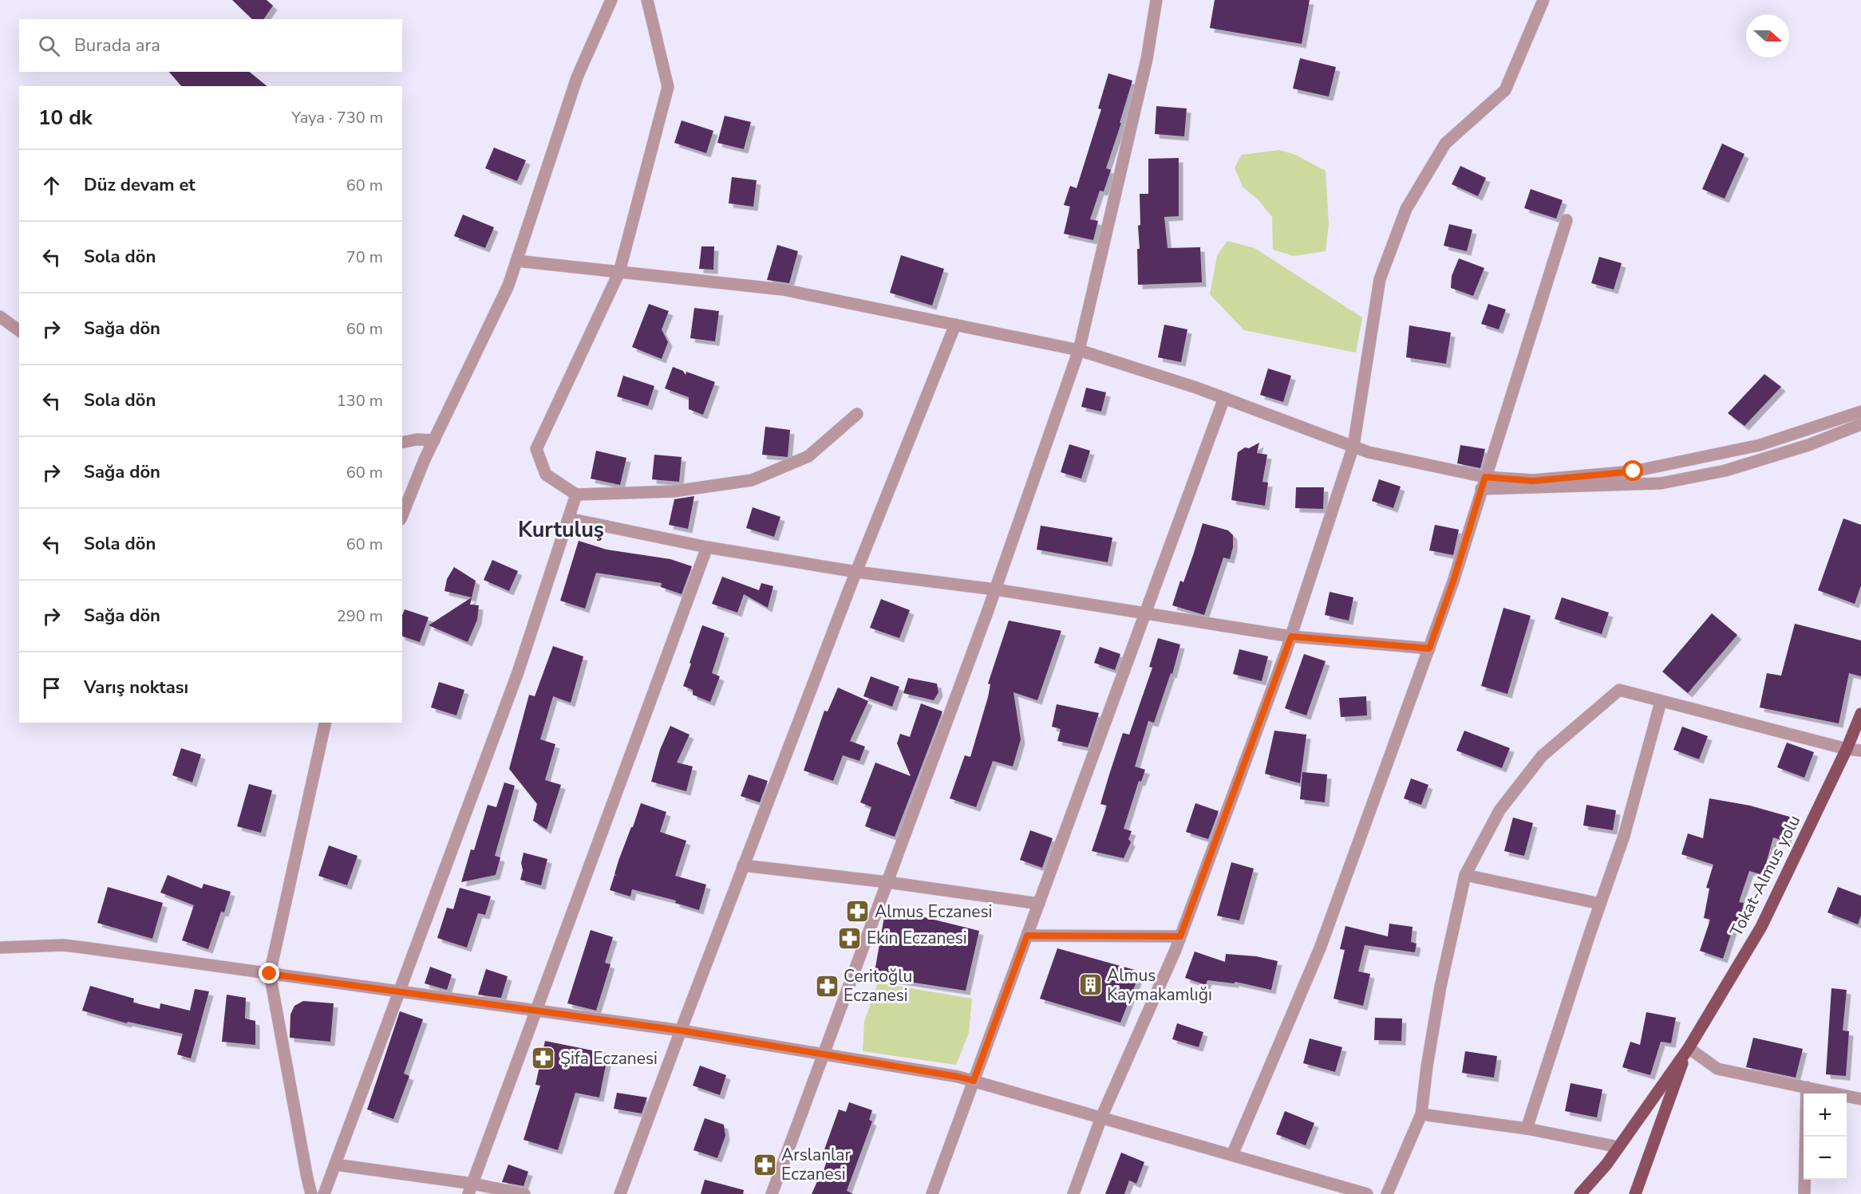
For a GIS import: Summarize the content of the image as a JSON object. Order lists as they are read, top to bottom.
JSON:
{
  "streets": {
    "main road": ["Tokat-Almus yolu"]
  },
  "districts": ["Kurtuluş"],
  "places": {
    "pharmacy": [
      "Almus Eczanesi",
      "Ekin Eczanesi",
      "Ceritoğlu Eczanesi",
      "Şifa Eczanesi",
      "Arslanlar Eczanesi"
    ],
    "building": ["Almus Kaymakamlığı"]
  },
  "north": "right",
  "page": {
    "search": "Burada ara",
    "heading": ["10 dk", "Yaya · 730 m"],
    "list": [
      ["Düz devam et", "60 m"],
      ["Sola dön", "70 m"],
      ["Sağa dön", "60 m"],
      ["Sola dön", "130 m"],
      ["Sağa dön", "60 m"],
      ["Sola dön", "60 m"],
      ["Sağa dön", "290 m"],
      "Varış noktası"
    ],
    "map_buttons": ["+", "−"]
  }
}
